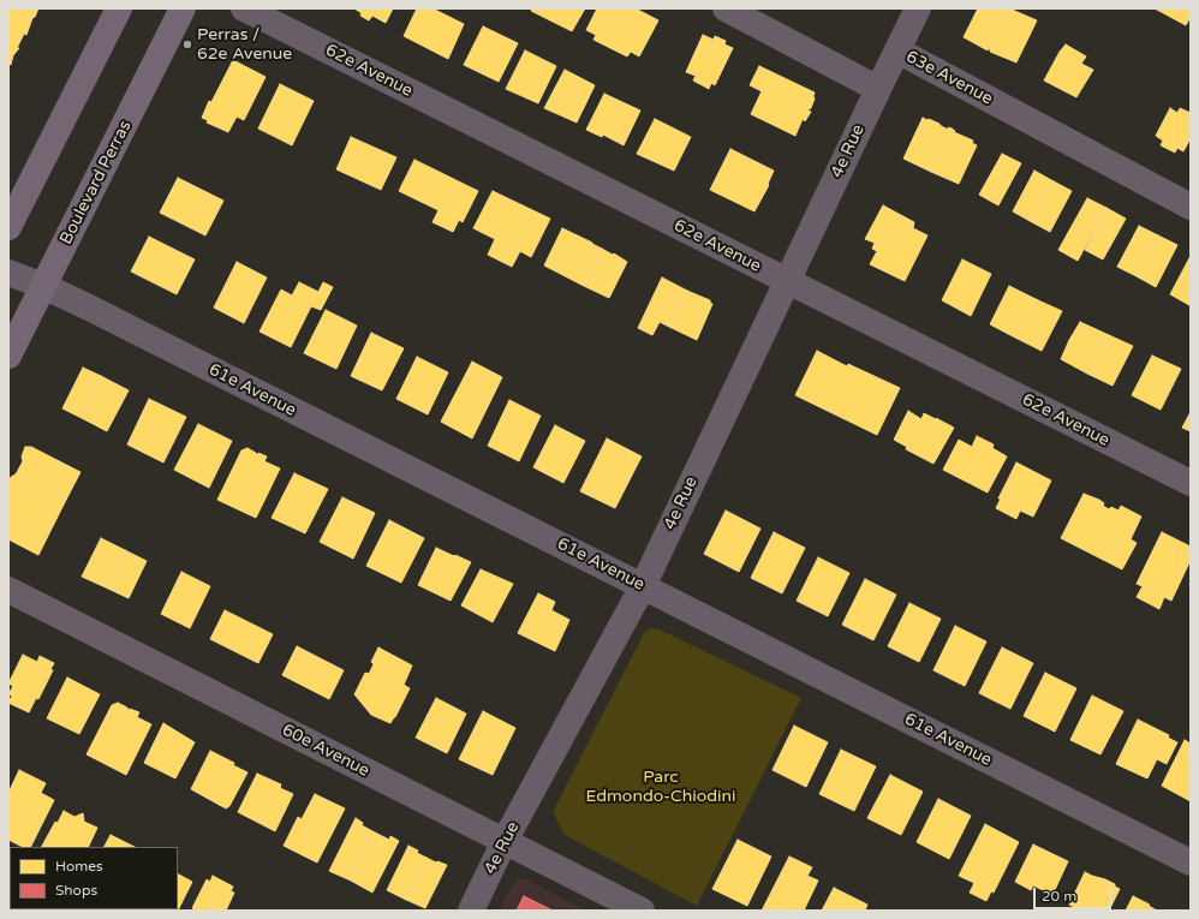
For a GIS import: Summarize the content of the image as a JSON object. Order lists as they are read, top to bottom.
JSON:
{
  "streets": {
    "main road": ["Boulevard Perras"],
    "street": [
      "62e Avenue",
      "63e Avenue",
      "4e Rue",
      "61e Avenue",
      "60e Avenue"
    ]
  },
  "crossings": [
    ["62e Avenue", "4e Rue"],
    ["63e Avenue", "4e Rue"],
    ["4e Rue", "61e Avenue"],
    ["4e Rue", "60e Avenue"],
    ["Boulevard Perras", "61e Avenue"]
  ],
  "parks": ["Parc Edmondo-Chiodini"],
  "places": ["Perras / 62e Avenue"],
  "legend": ["Homes", "Shops"],
  "scale_bar": "20 m"
}
